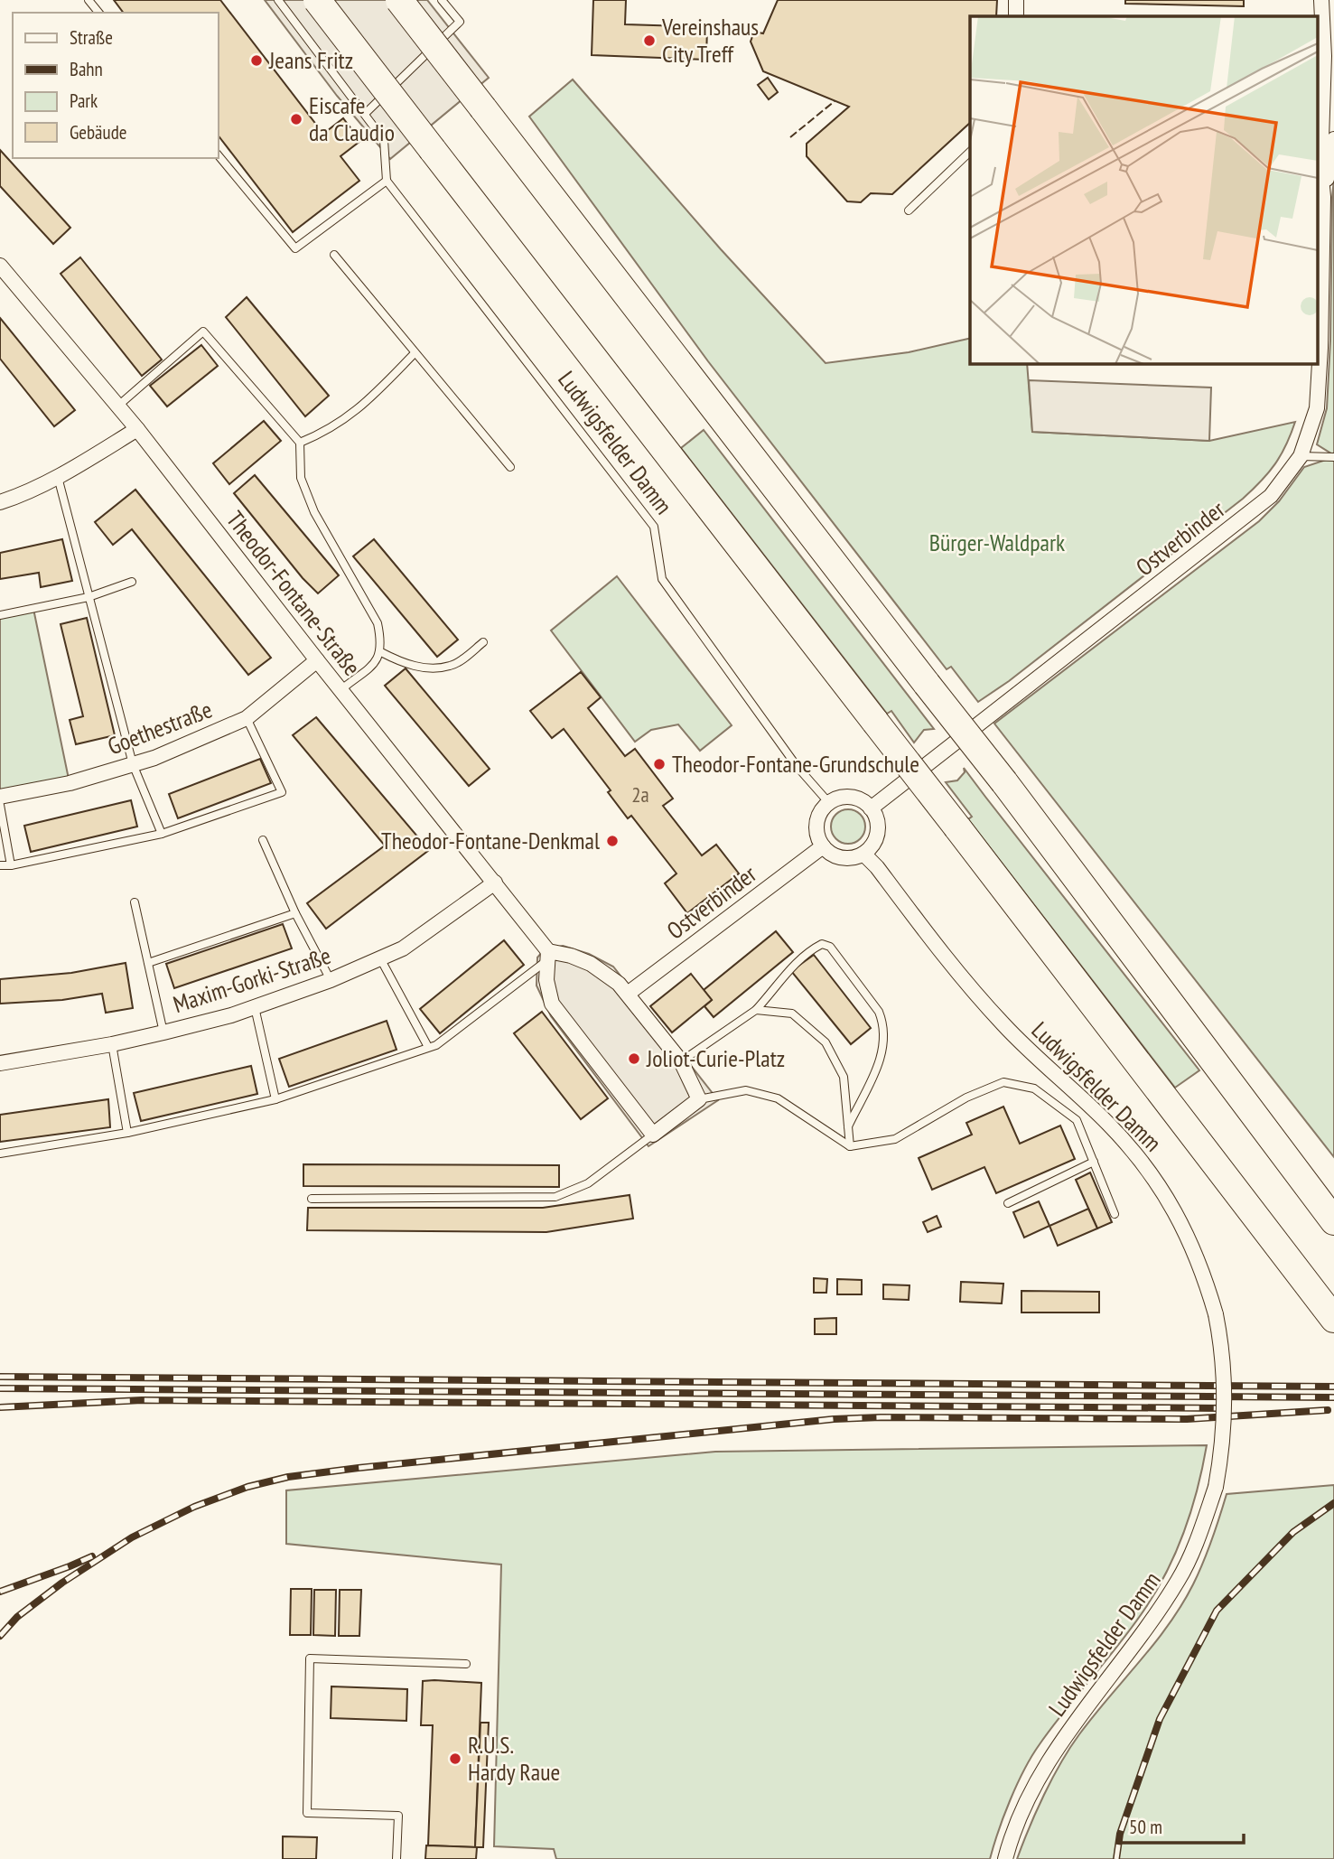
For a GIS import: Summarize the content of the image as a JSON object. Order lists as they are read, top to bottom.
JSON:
{
  "streets": {
    "street": [
      "Ludwigsfelder Damm",
      "Ostverbinder",
      "Theodor-Fontane-Straße",
      "Goethestraße",
      "Maxim-Gorki-Straße"
    ]
  },
  "crossings": [
    ["Ludwigsfelder Damm", "Ostverbinder"],
    ["Theodor-Fontane-Straße", "Goethestraße"],
    ["Theodor-Fontane-Straße", "Maxim-Gorki-Straße"]
  ],
  "parks": ["Bürger-Waldpark"],
  "places": [
    "Vereinshaus City Treff",
    "Jeans Fritz",
    "Eiscafe da Claudio",
    "Theodor-Fontane-Grundschule",
    "Theodor-Fontane-Denkmal",
    "Joliot-Curie-Platz",
    "R.U.S. Hardy Raue"
  ],
  "house_numbers": ["2a"],
  "legend": [
    "Straße",
    "Bahn",
    "Park",
    "Gebäude"
  ],
  "scale_bar": "50 m"
}
